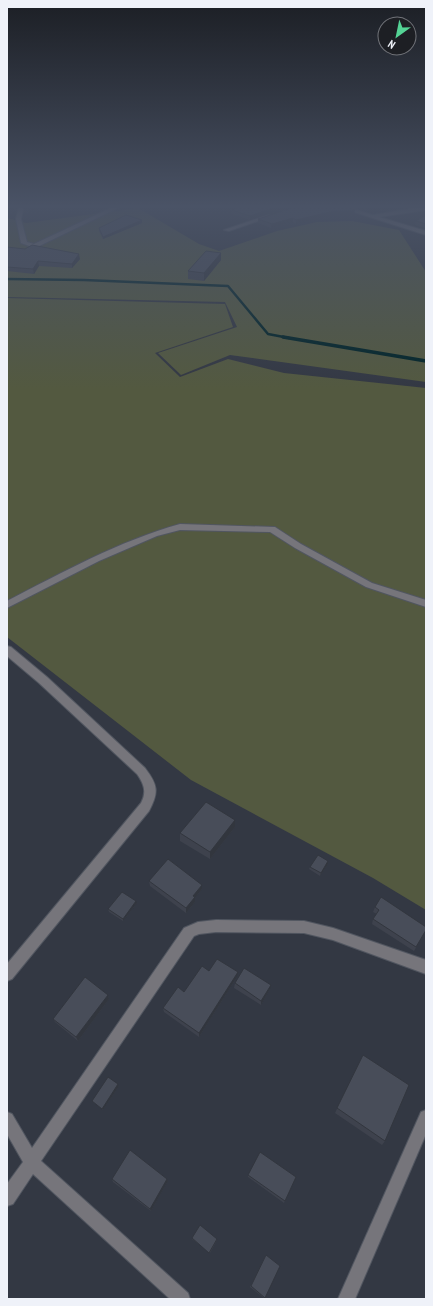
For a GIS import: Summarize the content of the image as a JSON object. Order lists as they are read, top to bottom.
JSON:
{
  "north": "bottom left"
}
